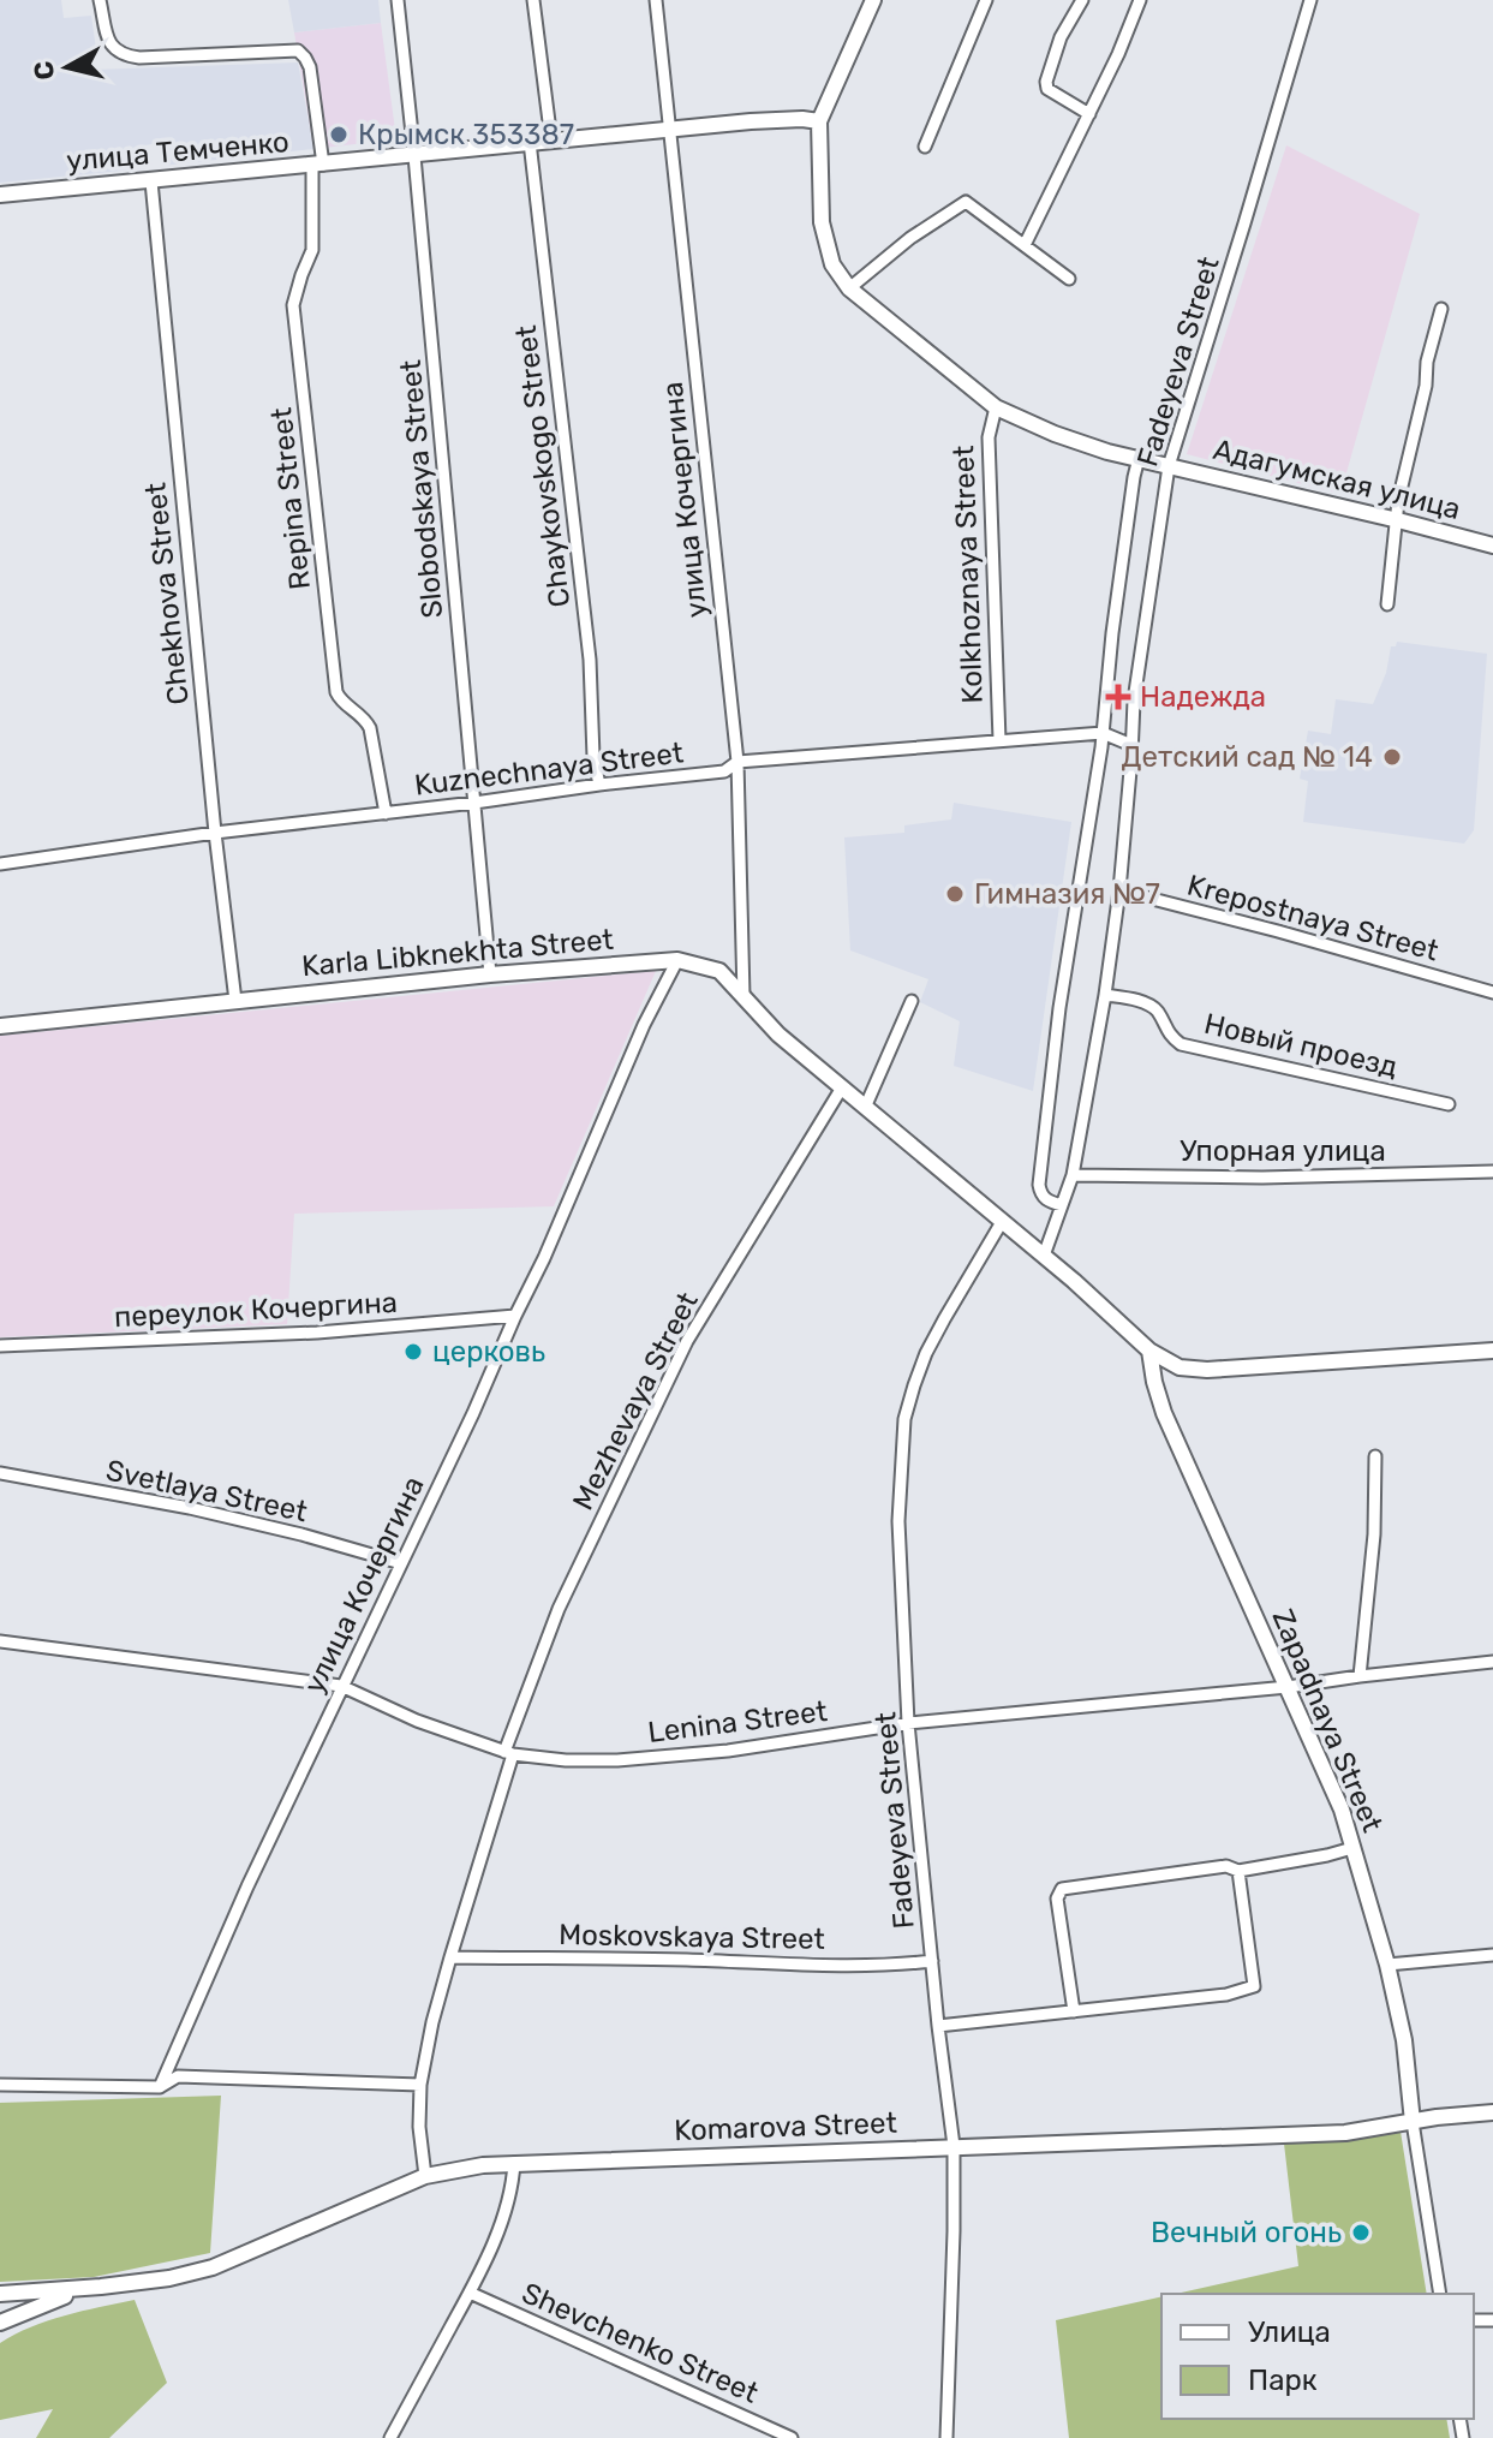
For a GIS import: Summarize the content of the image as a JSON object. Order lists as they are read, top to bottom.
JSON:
{
  "streets": {
    "main road": [
      "улица Темченко",
      "Адагумская улица",
      "Kolkhoznaya Street",
      "Karla Libknekhta Street",
      "Zapadnaya Street",
      "Komarova Street"
    ],
    "street": [
      "Fadeyeva Street",
      "Chaykovskogo Street",
      "Slobodskaya Street",
      "Repina Street",
      "улица Кочергина",
      "Chekhova Street",
      "Kuznechnaya Street",
      "Krepostnaya Street",
      "Новый проезд",
      "Упорная улица",
      "переулок Кочергина",
      "Mezhevaya Street",
      "Svetlaya Street",
      "Lenina Street",
      "Moskovskaya Street",
      "Shevchenko Street"
    ]
  },
  "crossings": [
    ["улица Темченко", "Chaykovskogo Street"],
    ["улица Темченко", "Slobodskaya Street"],
    ["улица Темченко", "Repina Street"],
    ["улица Темченко", "улица Кочергина"],
    ["улица Темченко", "Kolkhoznaya Street"],
    ["улица Темченко", "Chekhova Street"],
    ["Fadeyeva Street", "Адагумская улица"],
    ["Fadeyeva Street", "Kolkhoznaya Street"],
    ["Fadeyeva Street", "Kuznechnaya Street"],
    ["Fadeyeva Street", "Krepostnaya Street"],
    ["Fadeyeva Street", "Karla Libknekhta Street"],
    ["Fadeyeva Street", "Новый проезд"],
    ["Fadeyeva Street", "Упорная улица"],
    ["Fadeyeva Street", "Lenina Street"],
    ["Fadeyeva Street", "Moskovskaya Street"],
    ["Fadeyeva Street", "Komarova Street"],
    ["Chaykovskogo Street", "Kuznechnaya Street"],
    ["Адагумская улица", "Kolkhoznaya Street"],
    ["Slobodskaya Street", "Kuznechnaya Street"],
    ["Slobodskaya Street", "Karla Libknekhta Street"],
    ["Repina Street", "Kuznechnaya Street"],
    ["улица Кочергина", "Kuznechnaya Street"],
    ["улица Кочергина", "Karla Libknekhta Street"],
    ["улица Кочергина", "переулок Кочергина"],
    ["улица Кочергина", "Svetlaya Street"],
    ["улица Кочергина", "Lenina Street"],
    ["Kolkhoznaya Street", "Kuznechnaya Street"],
    ["Chekhova Street", "Kuznechnaya Street"],
    ["Chekhova Street", "Karla Libknekhta Street"],
    ["Karla Libknekhta Street", "Mezhevaya Street"],
    ["Karla Libknekhta Street", "Zapadnaya Street"],
    ["Mezhevaya Street", "Lenina Street"],
    ["Mezhevaya Street", "Moskovskaya Street"],
    ["Mezhevaya Street", "Komarova Street"],
    ["Zapadnaya Street", "Lenina Street"],
    ["Zapadnaya Street", "Komarova Street"]
  ],
  "places": {
    "other": [
      "Крымск 353387",
      "Детский сад № 14",
      "Гимназия №7",
      "церковь",
      "Вечный огонь"
    ],
    "health": ["Надежда"]
  },
  "legend": ["Улица", "Парк"],
  "north": "left"
}
